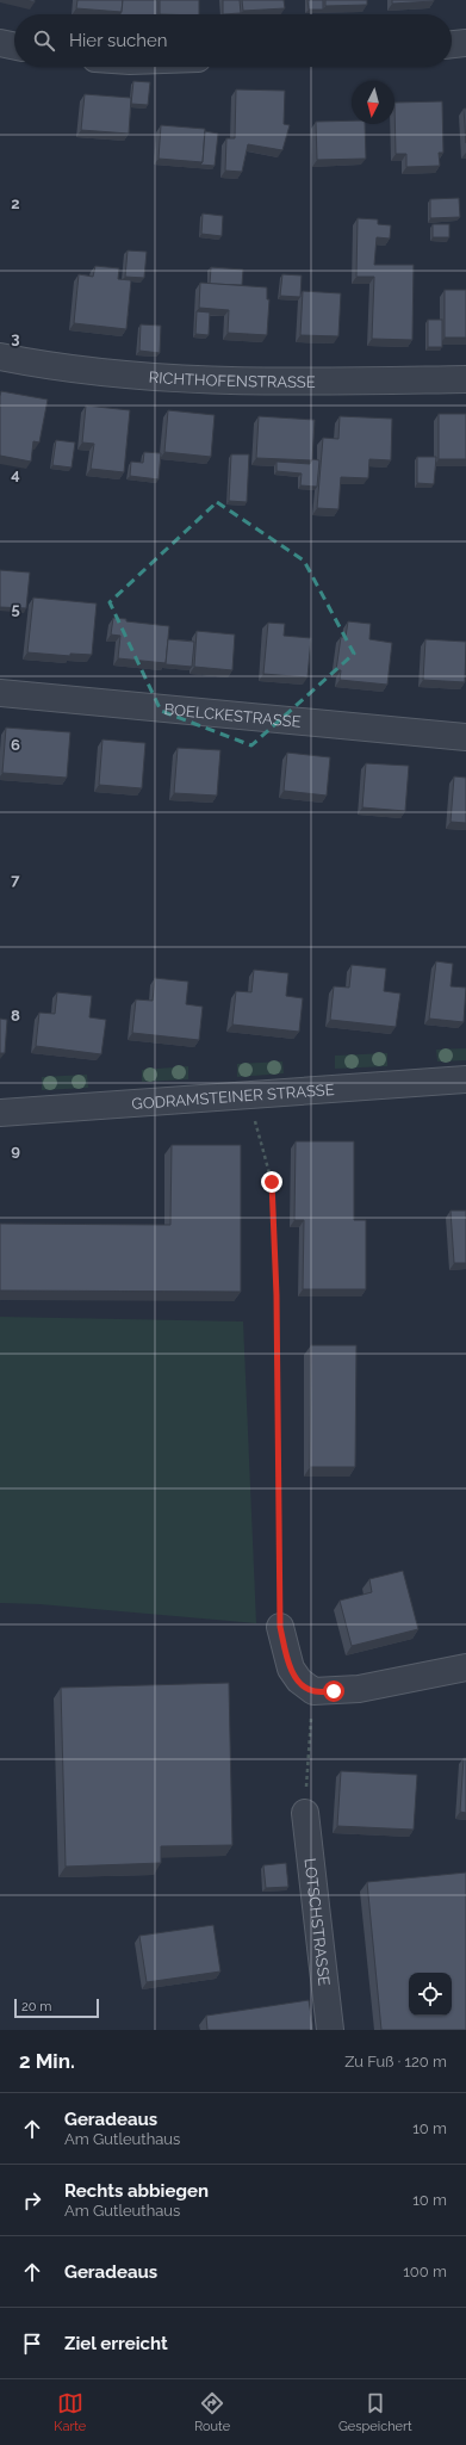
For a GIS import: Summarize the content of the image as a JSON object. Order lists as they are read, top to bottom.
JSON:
{
  "streets": {
    "street": [
      "RICHTHOFENSTRASSE",
      "BOELCKESTRASSE",
      "GODRAMSTEINER STRASSE",
      "LOTSCHSTRASSE"
    ]
  },
  "scale_bar": "20 m",
  "north": "bottom",
  "page": {
    "search": "Hier suchen",
    "scale": "20 m",
    "heading": ["2 Min.", "Zu Fuß · 120 m"],
    "list": [
      ["Geradeaus", "Am Gutleuthaus", "10 m"],
      ["Rechts abbiegen", "Am Gutleuthaus", "10 m"],
      ["Geradeaus", "100 m"],
      "Ziel erreicht"
    ],
    "nav": ["Karte", "Route", "Gespeichert"]
  },
  "grid": {
    "rows": [
      "2",
      "3",
      "4",
      "5",
      "6",
      "7",
      "8",
      "9"
    ]
  }
}
